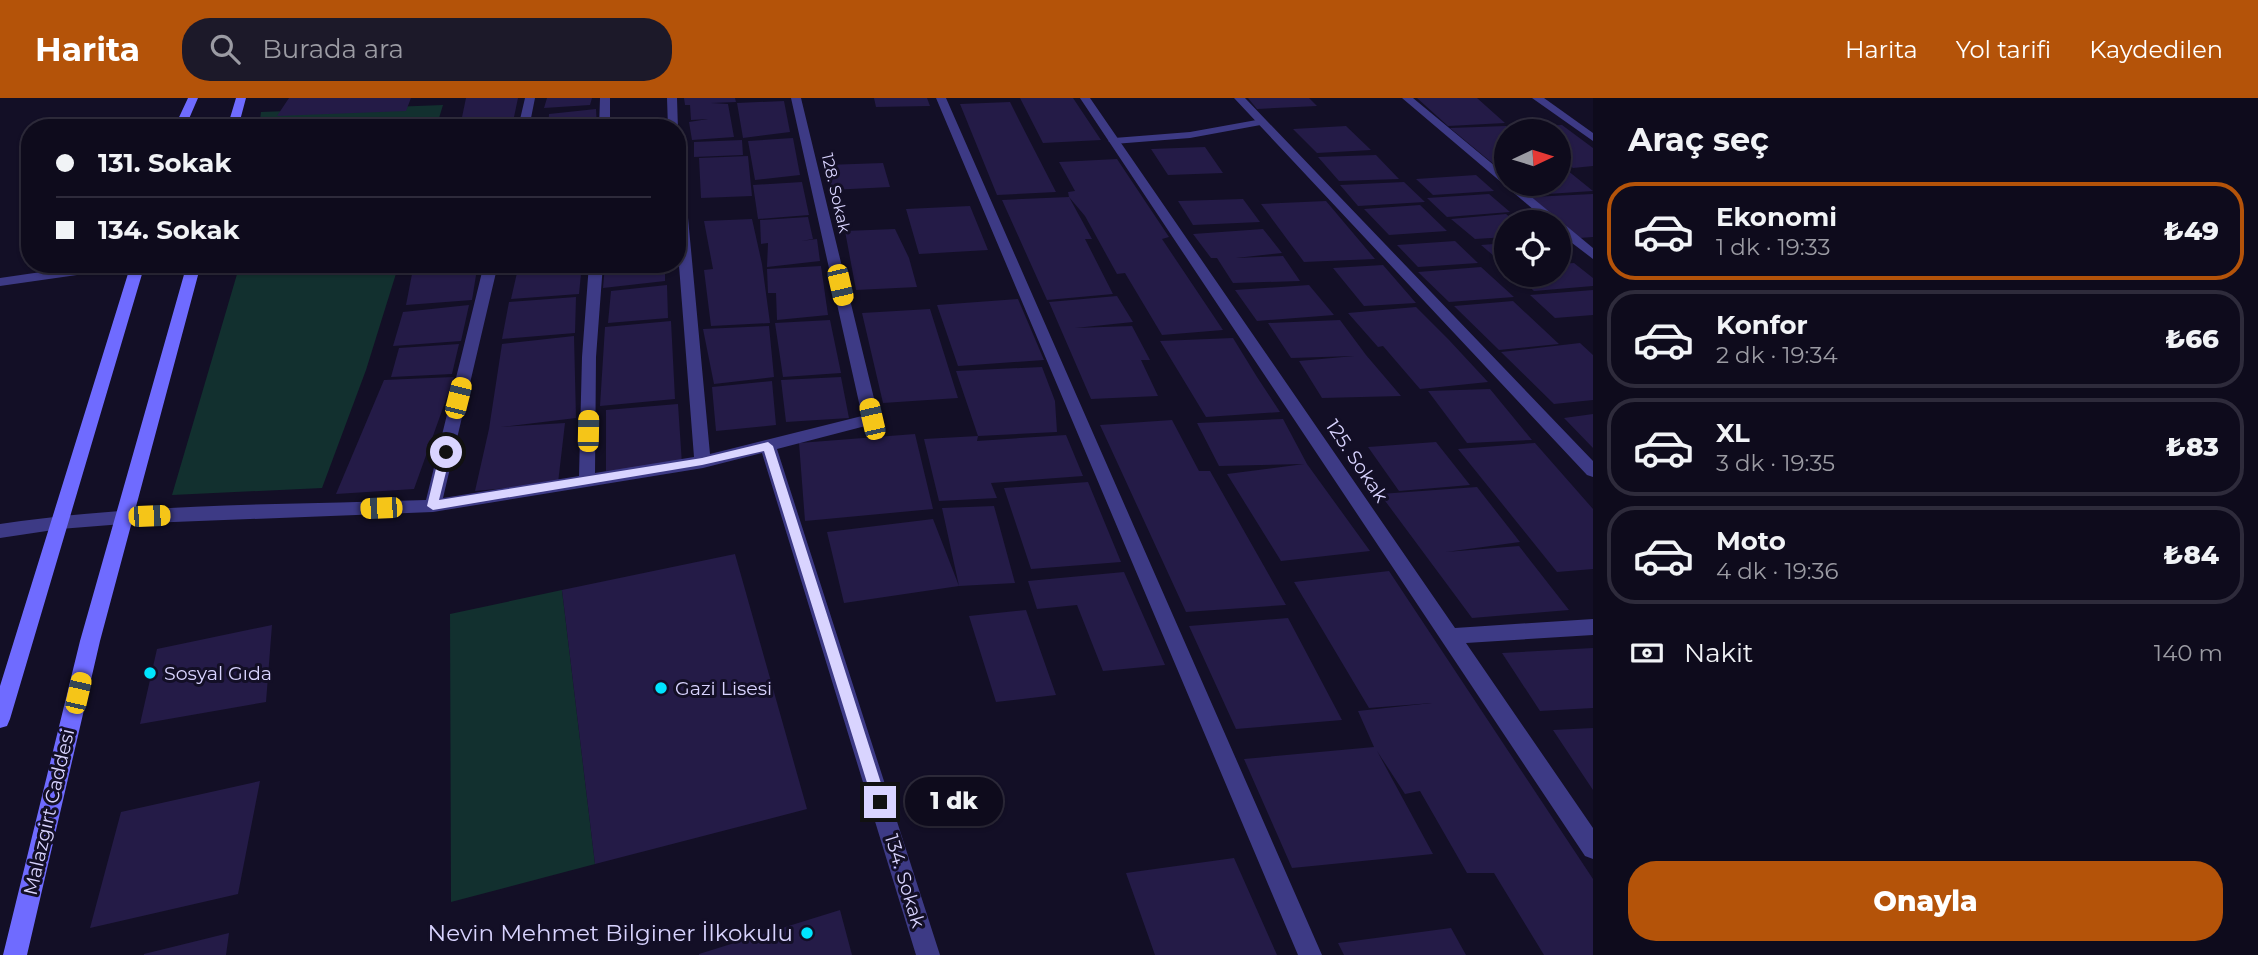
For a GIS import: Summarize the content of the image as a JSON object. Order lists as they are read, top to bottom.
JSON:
{
  "streets": {
    "main road": ["Malazgirt Caddesi"],
    "street": ["128. Sokak", "125. Sokak", "134. Sokak"]
  },
  "crossings": [
    ["128. Sokak", "134. Sokak"]
  ],
  "places": ["Sosyal Gıda", "Gazi Lisesi", "Nevin Mehmet Bilginer İlkokulu"],
  "north": "right",
  "page": {
    "header": "Harita",
    "search": "Burada ara",
    "nav": ["Harita", "Yol tarifi", "Kaydedilen"],
    "heading": "Araç seç",
    "banner": ["131. Sokak", "134. Sokak"],
    "list": [
      {
        "name": "Ekonomi",
        "note": "1 dk · 19:33",
        "value": "₺49"
      },
      {
        "name": "Konfor",
        "note": "2 dk · 19:34",
        "value": "₺66"
      },
      {
        "name": "XL",
        "note": "3 dk · 19:35",
        "value": "₺83"
      },
      {
        "name": "Moto",
        "note": "4 dk · 19:36",
        "value": "₺84"
      }
    ],
    "pay": ["Nakit", "140 m"],
    "bubble": "1 dk",
    "buttons": "Onayla"
  }
}
